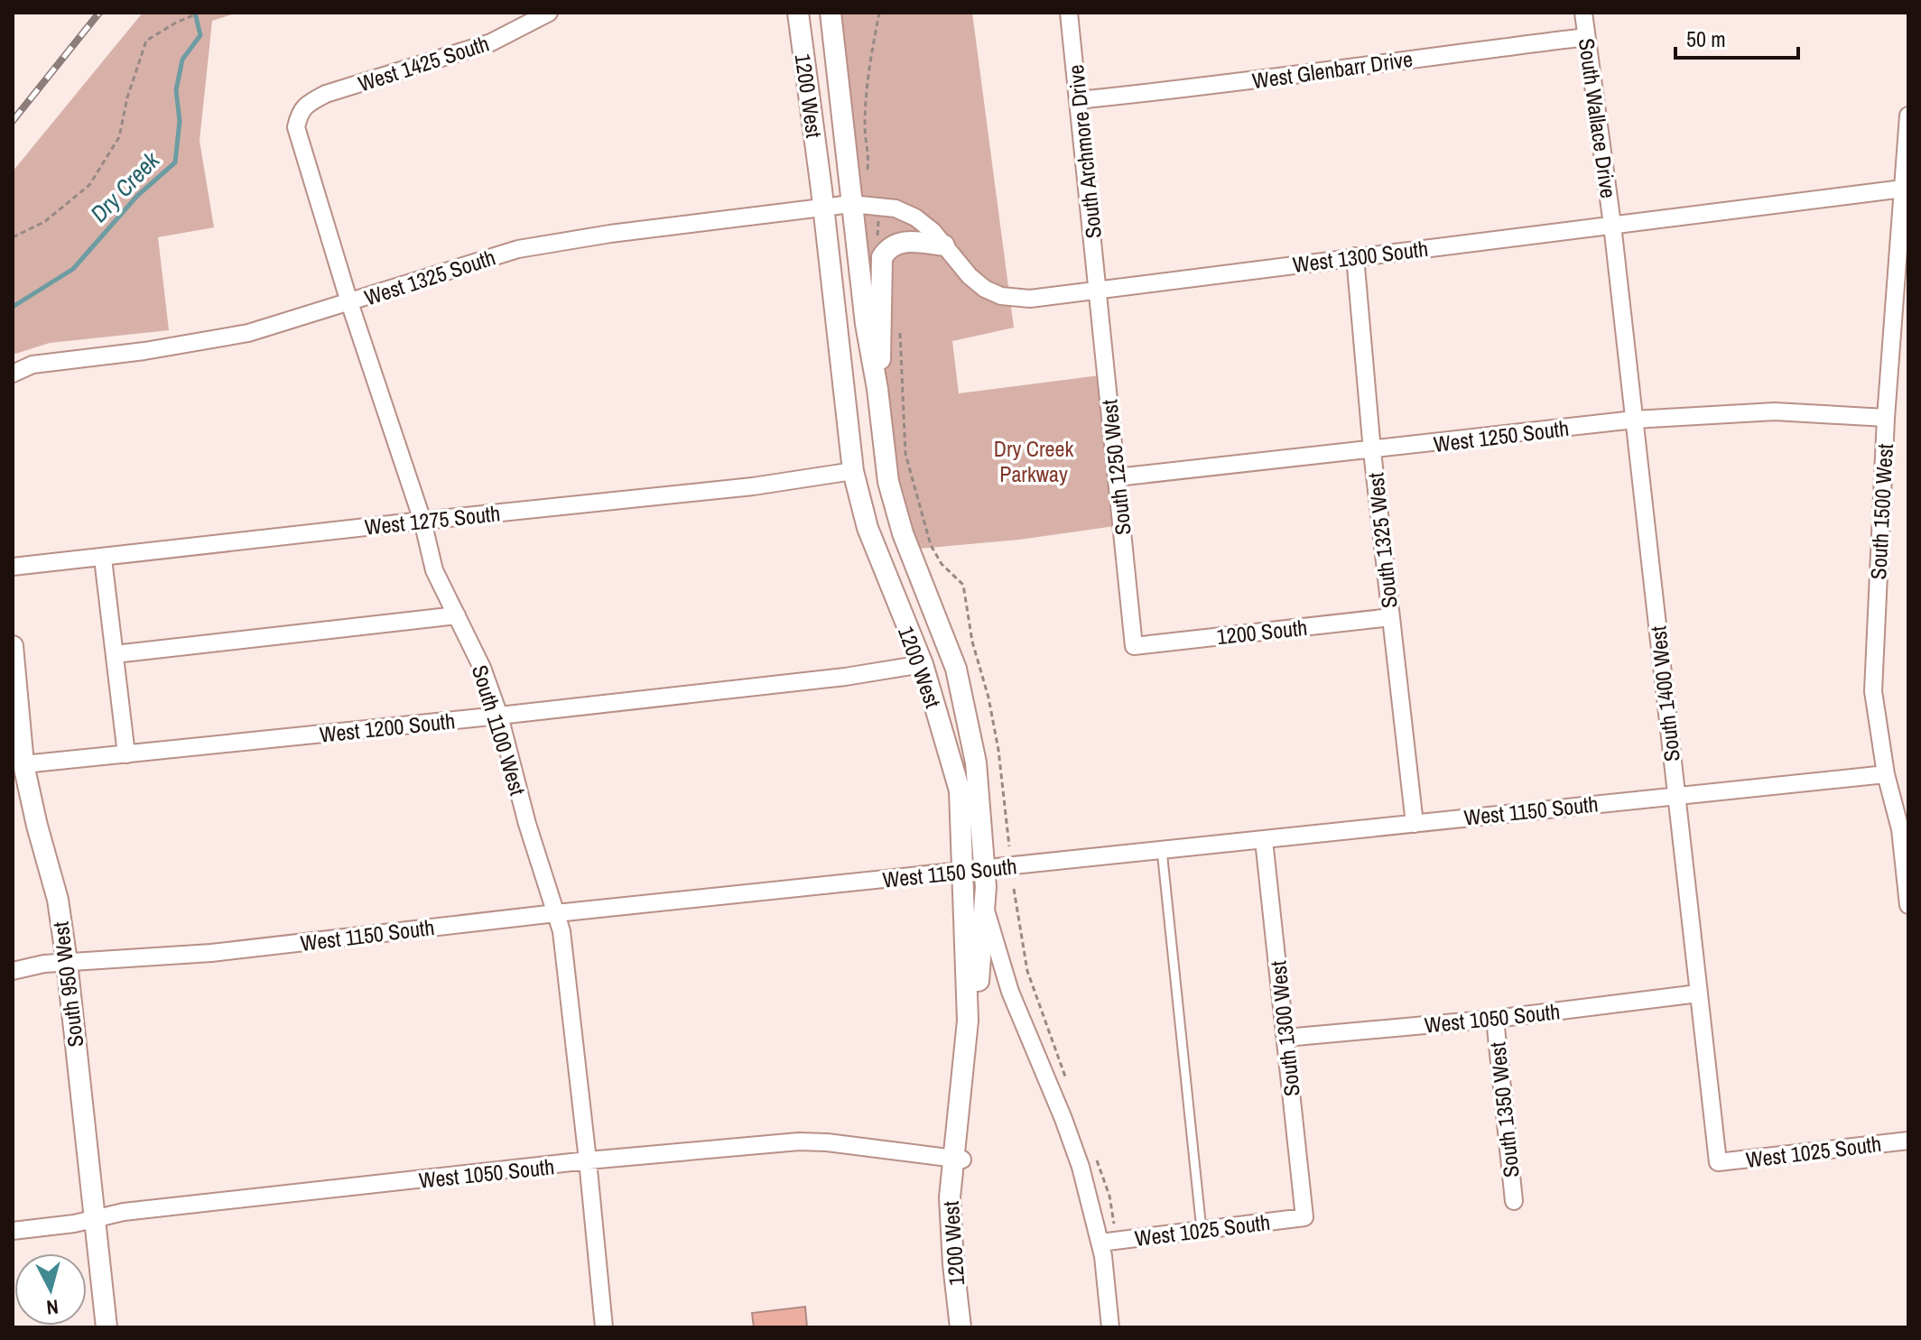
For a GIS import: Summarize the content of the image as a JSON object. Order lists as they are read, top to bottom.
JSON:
{
  "streets": {
    "street": [
      "West 1425 South",
      "West Glenbarr Drive",
      "1200 West",
      "South Wallace Drive",
      "South Archmore Drive",
      "West 1300 South",
      "West 1325 South",
      "West 1250 South",
      "South 1250 West",
      "South 1500 West",
      "West 1275 South",
      "South 1325 West",
      "1200 South",
      "South 1400 West",
      "West 1200 South",
      "South 1100 West",
      "West 1150 South",
      "South 950 West",
      "West 1050 South",
      "South 1300 West",
      "South 1350 West",
      "West 1025 South"
    ]
  },
  "crossings": [
    ["West 1425 South", "South 1100 West"],
    ["West Glenbarr Drive", "South Wallace Drive"],
    ["West Glenbarr Drive", "South Archmore Drive"],
    ["1200 West", "West 1300 South"],
    ["1200 West", "West 1325 South"],
    ["1200 West", "West 1275 South"],
    ["1200 West", "West 1200 South"],
    ["1200 West", "West 1150 South"],
    ["1200 West", "West 1050 South"],
    ["South Wallace Drive", "West 1300 South"],
    ["South Wallace Drive", "South 1400 West"],
    ["South Archmore Drive", "West 1300 South"],
    ["South Archmore Drive", "South 1250 West"],
    ["West 1300 South", "West 1325 South"],
    ["West 1300 South", "South 1250 West"],
    ["West 1300 South", "South 1500 West"],
    ["West 1300 South", "South 1325 West"],
    ["West 1300 South", "South 1400 West"],
    ["West 1325 South", "South 1100 West"],
    ["West 1250 South", "South 1250 West"],
    ["West 1250 South", "South 1500 West"],
    ["West 1250 South", "South 1325 West"],
    ["West 1250 South", "South 1400 West"],
    ["South 1250 West", "1200 South"],
    ["South 1500 West", "West 1150 South"],
    ["West 1275 South", "South 1100 West"],
    ["South 1325 West", "1200 South"],
    ["South 1325 West", "West 1150 South"],
    ["South 1400 West", "West 1150 South"],
    ["South 1400 West", "West 1050 South"],
    ["South 1400 West", "West 1025 South"],
    ["West 1200 South", "South 1100 West"],
    ["West 1200 South", "South 950 West"],
    ["South 1100 West", "West 1150 South"],
    ["South 1100 West", "West 1050 South"],
    ["West 1150 South", "South 950 West"],
    ["West 1150 South", "South 1300 West"],
    ["South 950 West", "West 1050 South"],
    ["West 1050 South", "South 1300 West"],
    ["West 1050 South", "South 1350 West"],
    ["South 1300 West", "West 1025 South"]
  ],
  "water": ["Dry Creek"],
  "parks": ["Dry Creek Parkway"],
  "scale_bar": "50 m",
  "north": "bottom"
}
